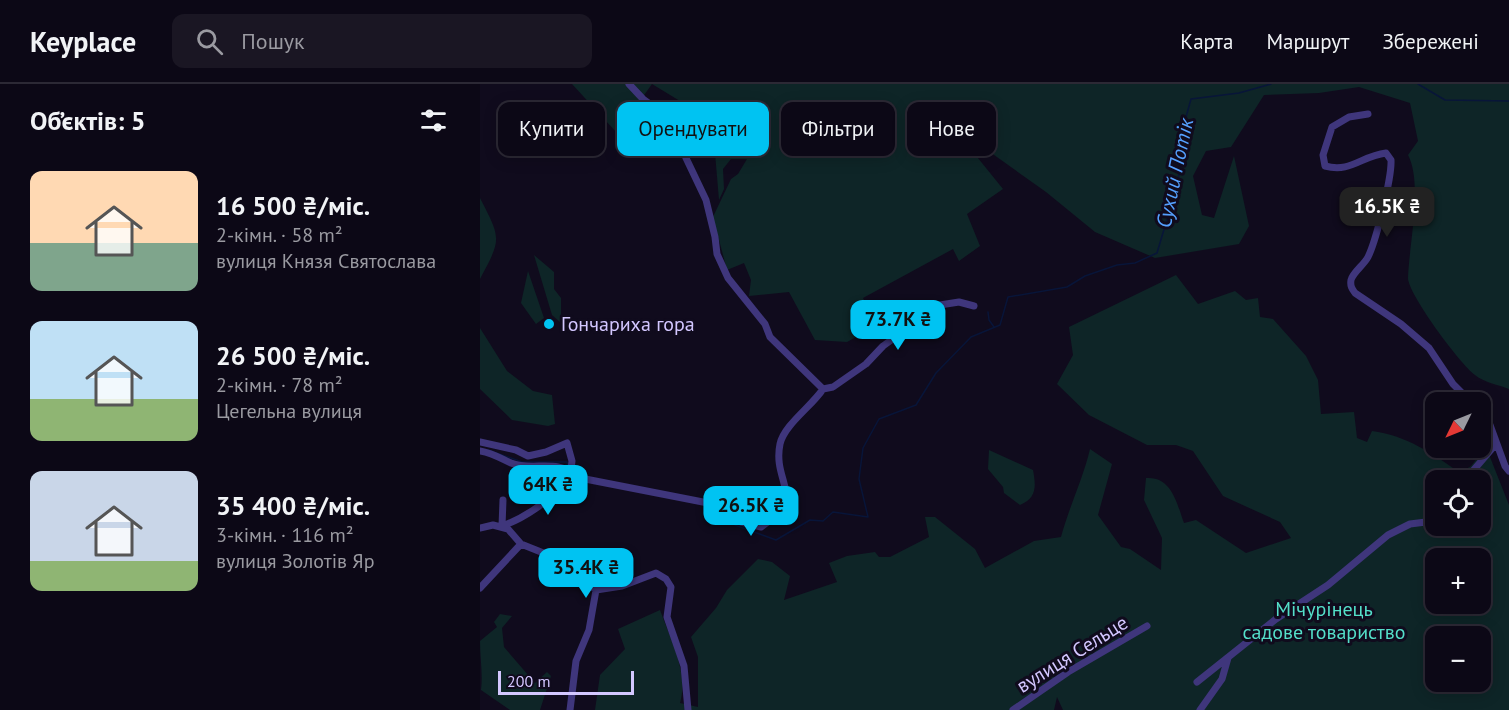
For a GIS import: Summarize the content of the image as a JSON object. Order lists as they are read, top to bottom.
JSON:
{
  "streets": {
    "street": ["вулиця Сельце"]
  },
  "water": ["Сухий Потік"],
  "parks": ["Мічурінець садове товариство"],
  "places": ["Гончариха гора"],
  "scale_bar": "200 m",
  "north": "bottom left",
  "page": {
    "header": "Keyplace",
    "search": "Пошук",
    "nav": ["Карта", "Маршрут", "Збережені"],
    "heading": "Об’єктів: 5",
    "chip": [
      "Купити",
      "Орендувати",
      "Фільтри",
      "Нове"
    ],
    "list": [
      {
        "name": "16 500 ₴/міс.",
        "note": "2-кімн. · 58 m² · вулиця Князя Святослава"
      },
      {
        "name": "26 500 ₴/міс.",
        "note": "2-кімн. · 78 m² · Цегельна вулиця"
      },
      {
        "name": "35 400 ₴/міс.",
        "note": "3-кімн. · 116 m² · вулиця Золотів Яр"
      }
    ],
    "price": [
      "16.5K ₴",
      "73.7K ₴",
      "64K ₴",
      "26.5K ₴",
      "35.4K ₴"
    ],
    "map_buttons": ["+", "−"],
    "scale": "200 m"
  }
}
